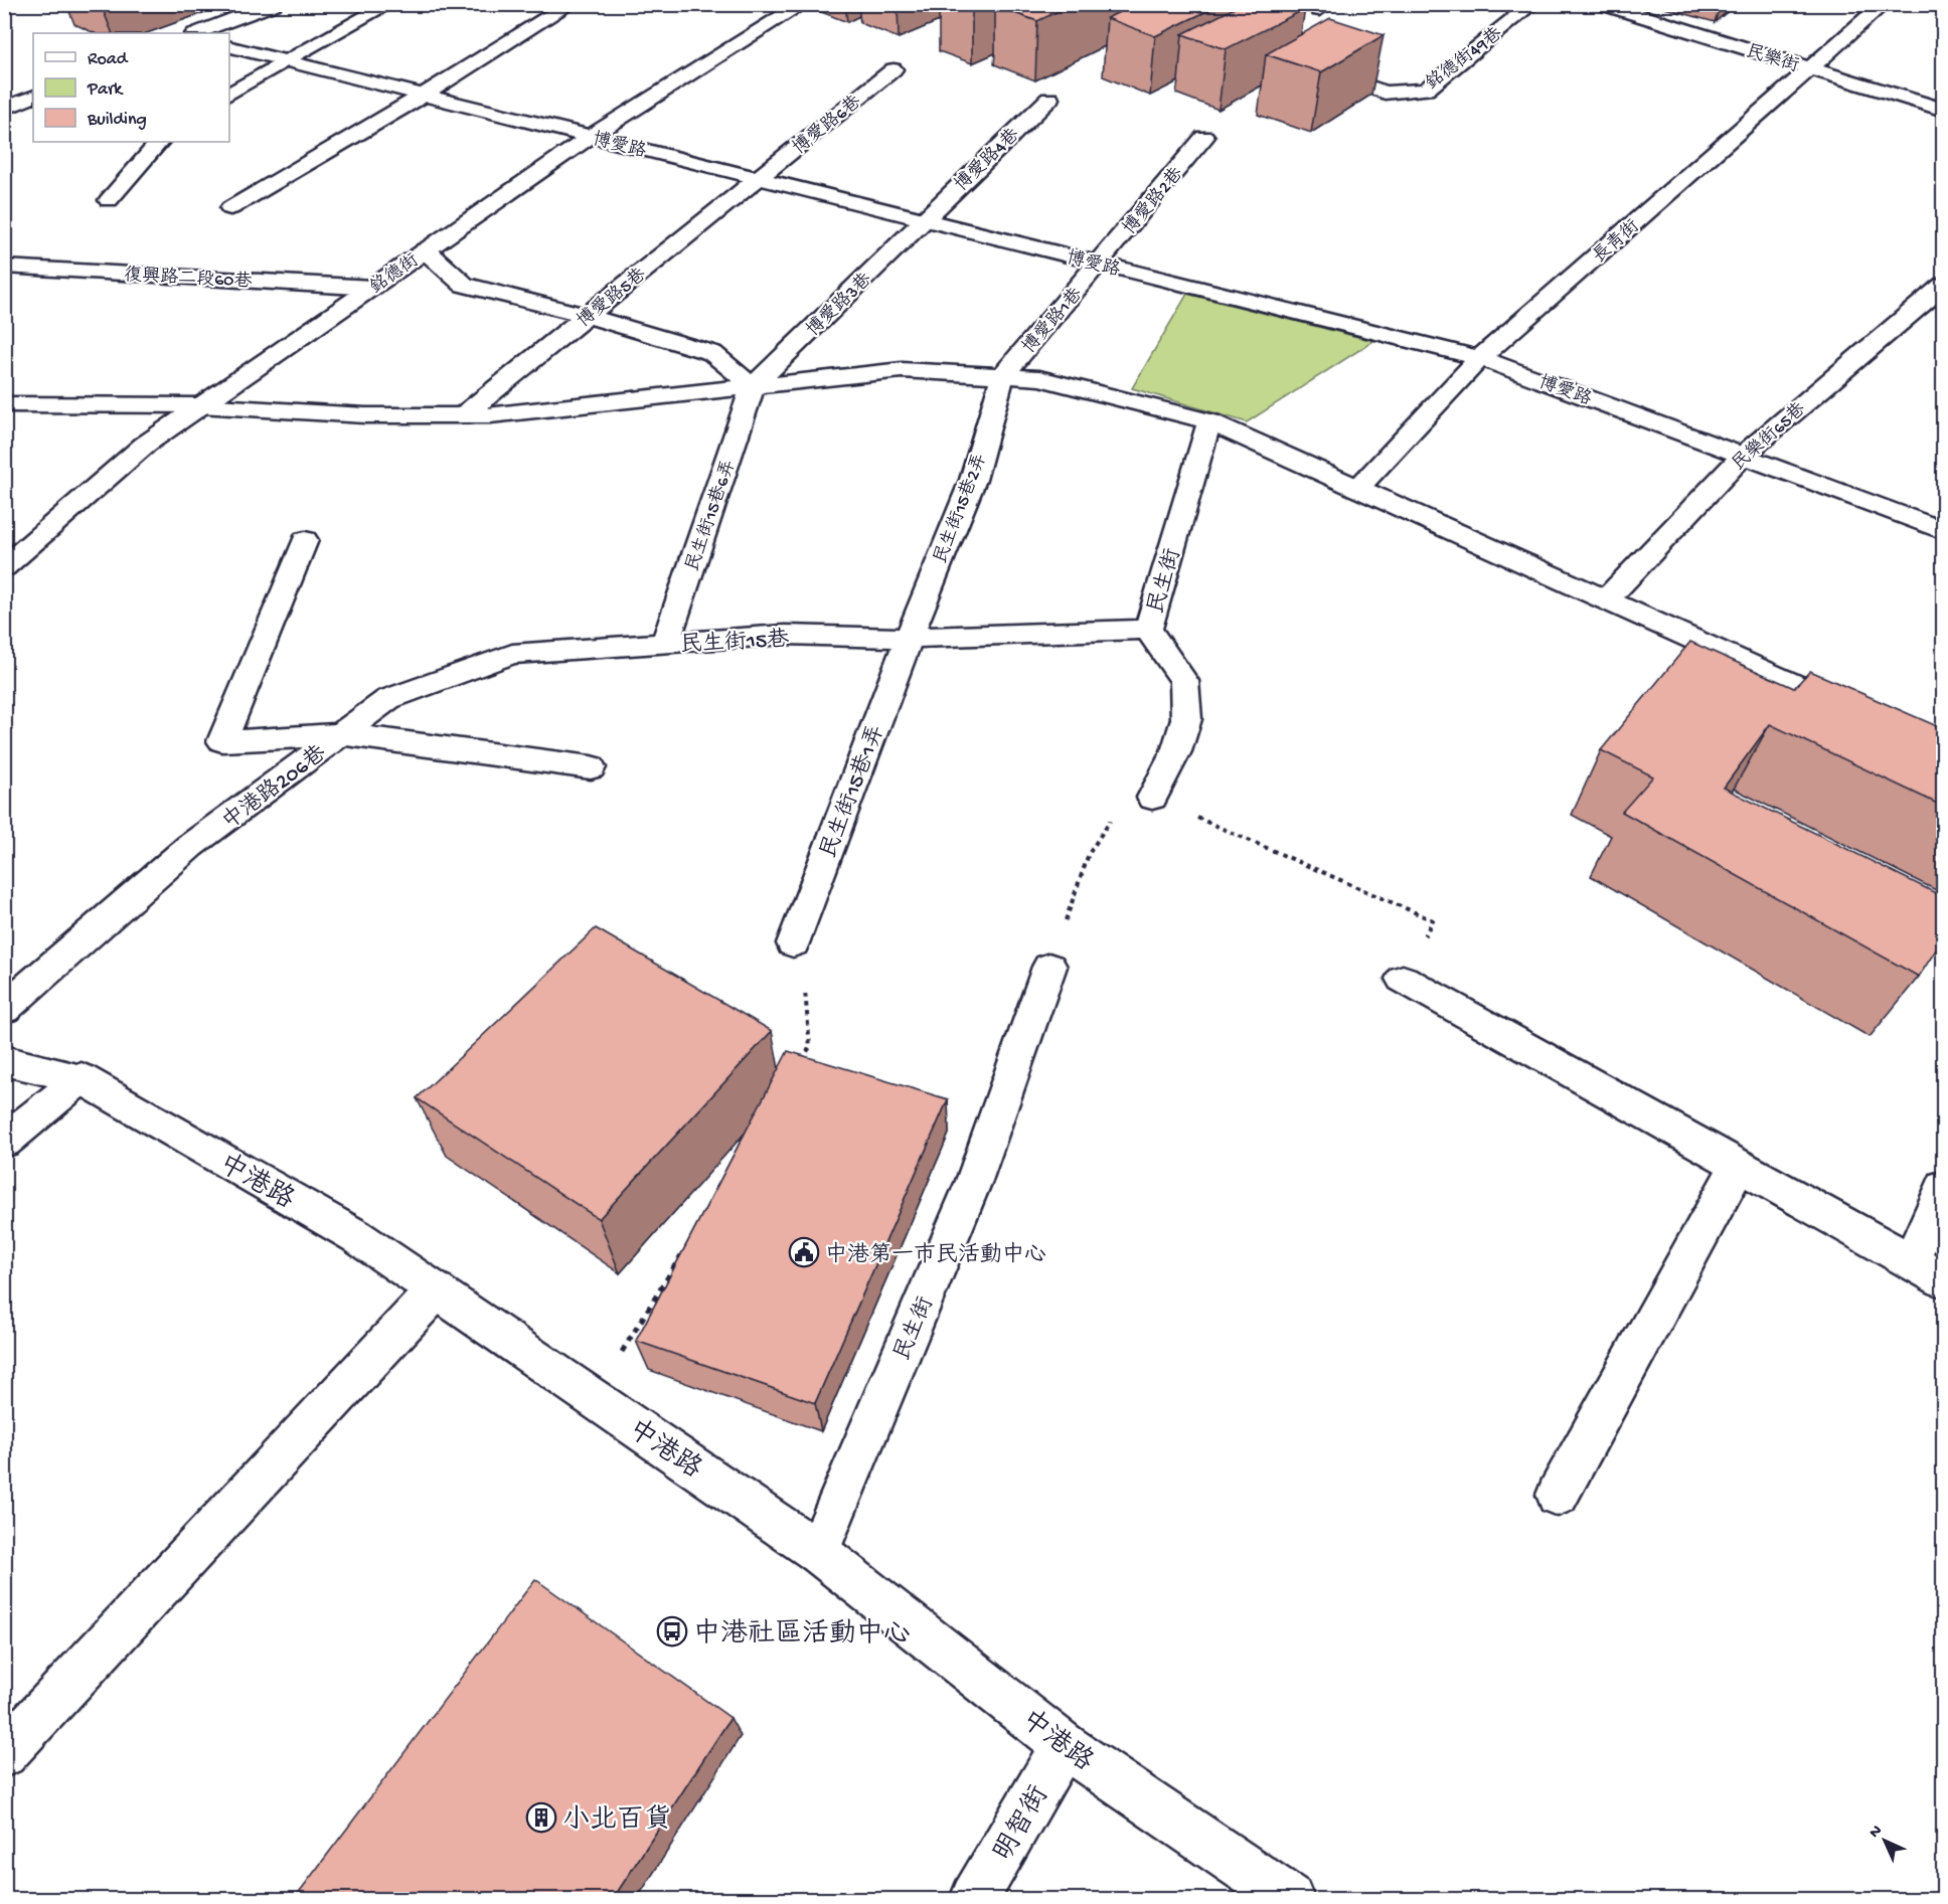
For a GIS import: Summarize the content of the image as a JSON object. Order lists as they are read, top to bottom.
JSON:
{
  "streets": {
    "street": [
      "銘德街49巷",
      "民樂街",
      "博愛路6巷",
      "博愛路",
      "博愛路4巷",
      "博愛路2巷",
      "長青街",
      "銘德街",
      "復興路二段60巷",
      "博愛路5巷",
      "博愛路3巷",
      "博愛路1巷",
      "民樂街65巷",
      "民生街15巷2弄",
      "民生街15巷6弄",
      "民生街",
      "民生街15巷",
      "中港路206巷",
      "民生街15巷1弄",
      "中港路",
      "明智街"
    ]
  },
  "crossings": [
    ["民樂街", "長青街"],
    ["博愛路6巷", "博愛路"],
    ["博愛路6巷", "博愛路5巷"],
    ["博愛路", "博愛路4巷"],
    ["博愛路", "博愛路2巷"],
    ["博愛路", "長青街"],
    ["博愛路", "銘德街"],
    ["博愛路", "博愛路5巷"],
    ["博愛路", "博愛路3巷"],
    ["博愛路", "博愛路1巷"],
    ["博愛路", "民樂街65巷"],
    ["博愛路4巷", "博愛路3巷"],
    ["博愛路2巷", "博愛路1巷"],
    ["銘德街", "復興路二段60巷"],
    ["博愛路3巷", "民生街15巷6弄"],
    ["博愛路1巷", "民生街15巷2弄"],
    ["民生街15巷2弄", "民生街15巷"],
    ["民生街15巷2弄", "民生街15巷1弄"],
    ["民生街15巷6弄", "民生街15巷"],
    ["民生街", "民生街15巷"],
    ["民生街", "中港路"],
    ["民生街15巷", "中港路206巷"],
    ["民生街15巷", "民生街15巷1弄"],
    ["中港路", "明智街"]
  ],
  "places": {
    "public building": ["中港第一市民活動中心"],
    "bus stop": ["中港社區活動中心"],
    "building": ["小北百貨"]
  },
  "legend": ["Road", "Park", "Building"],
  "north": "top left"
}
